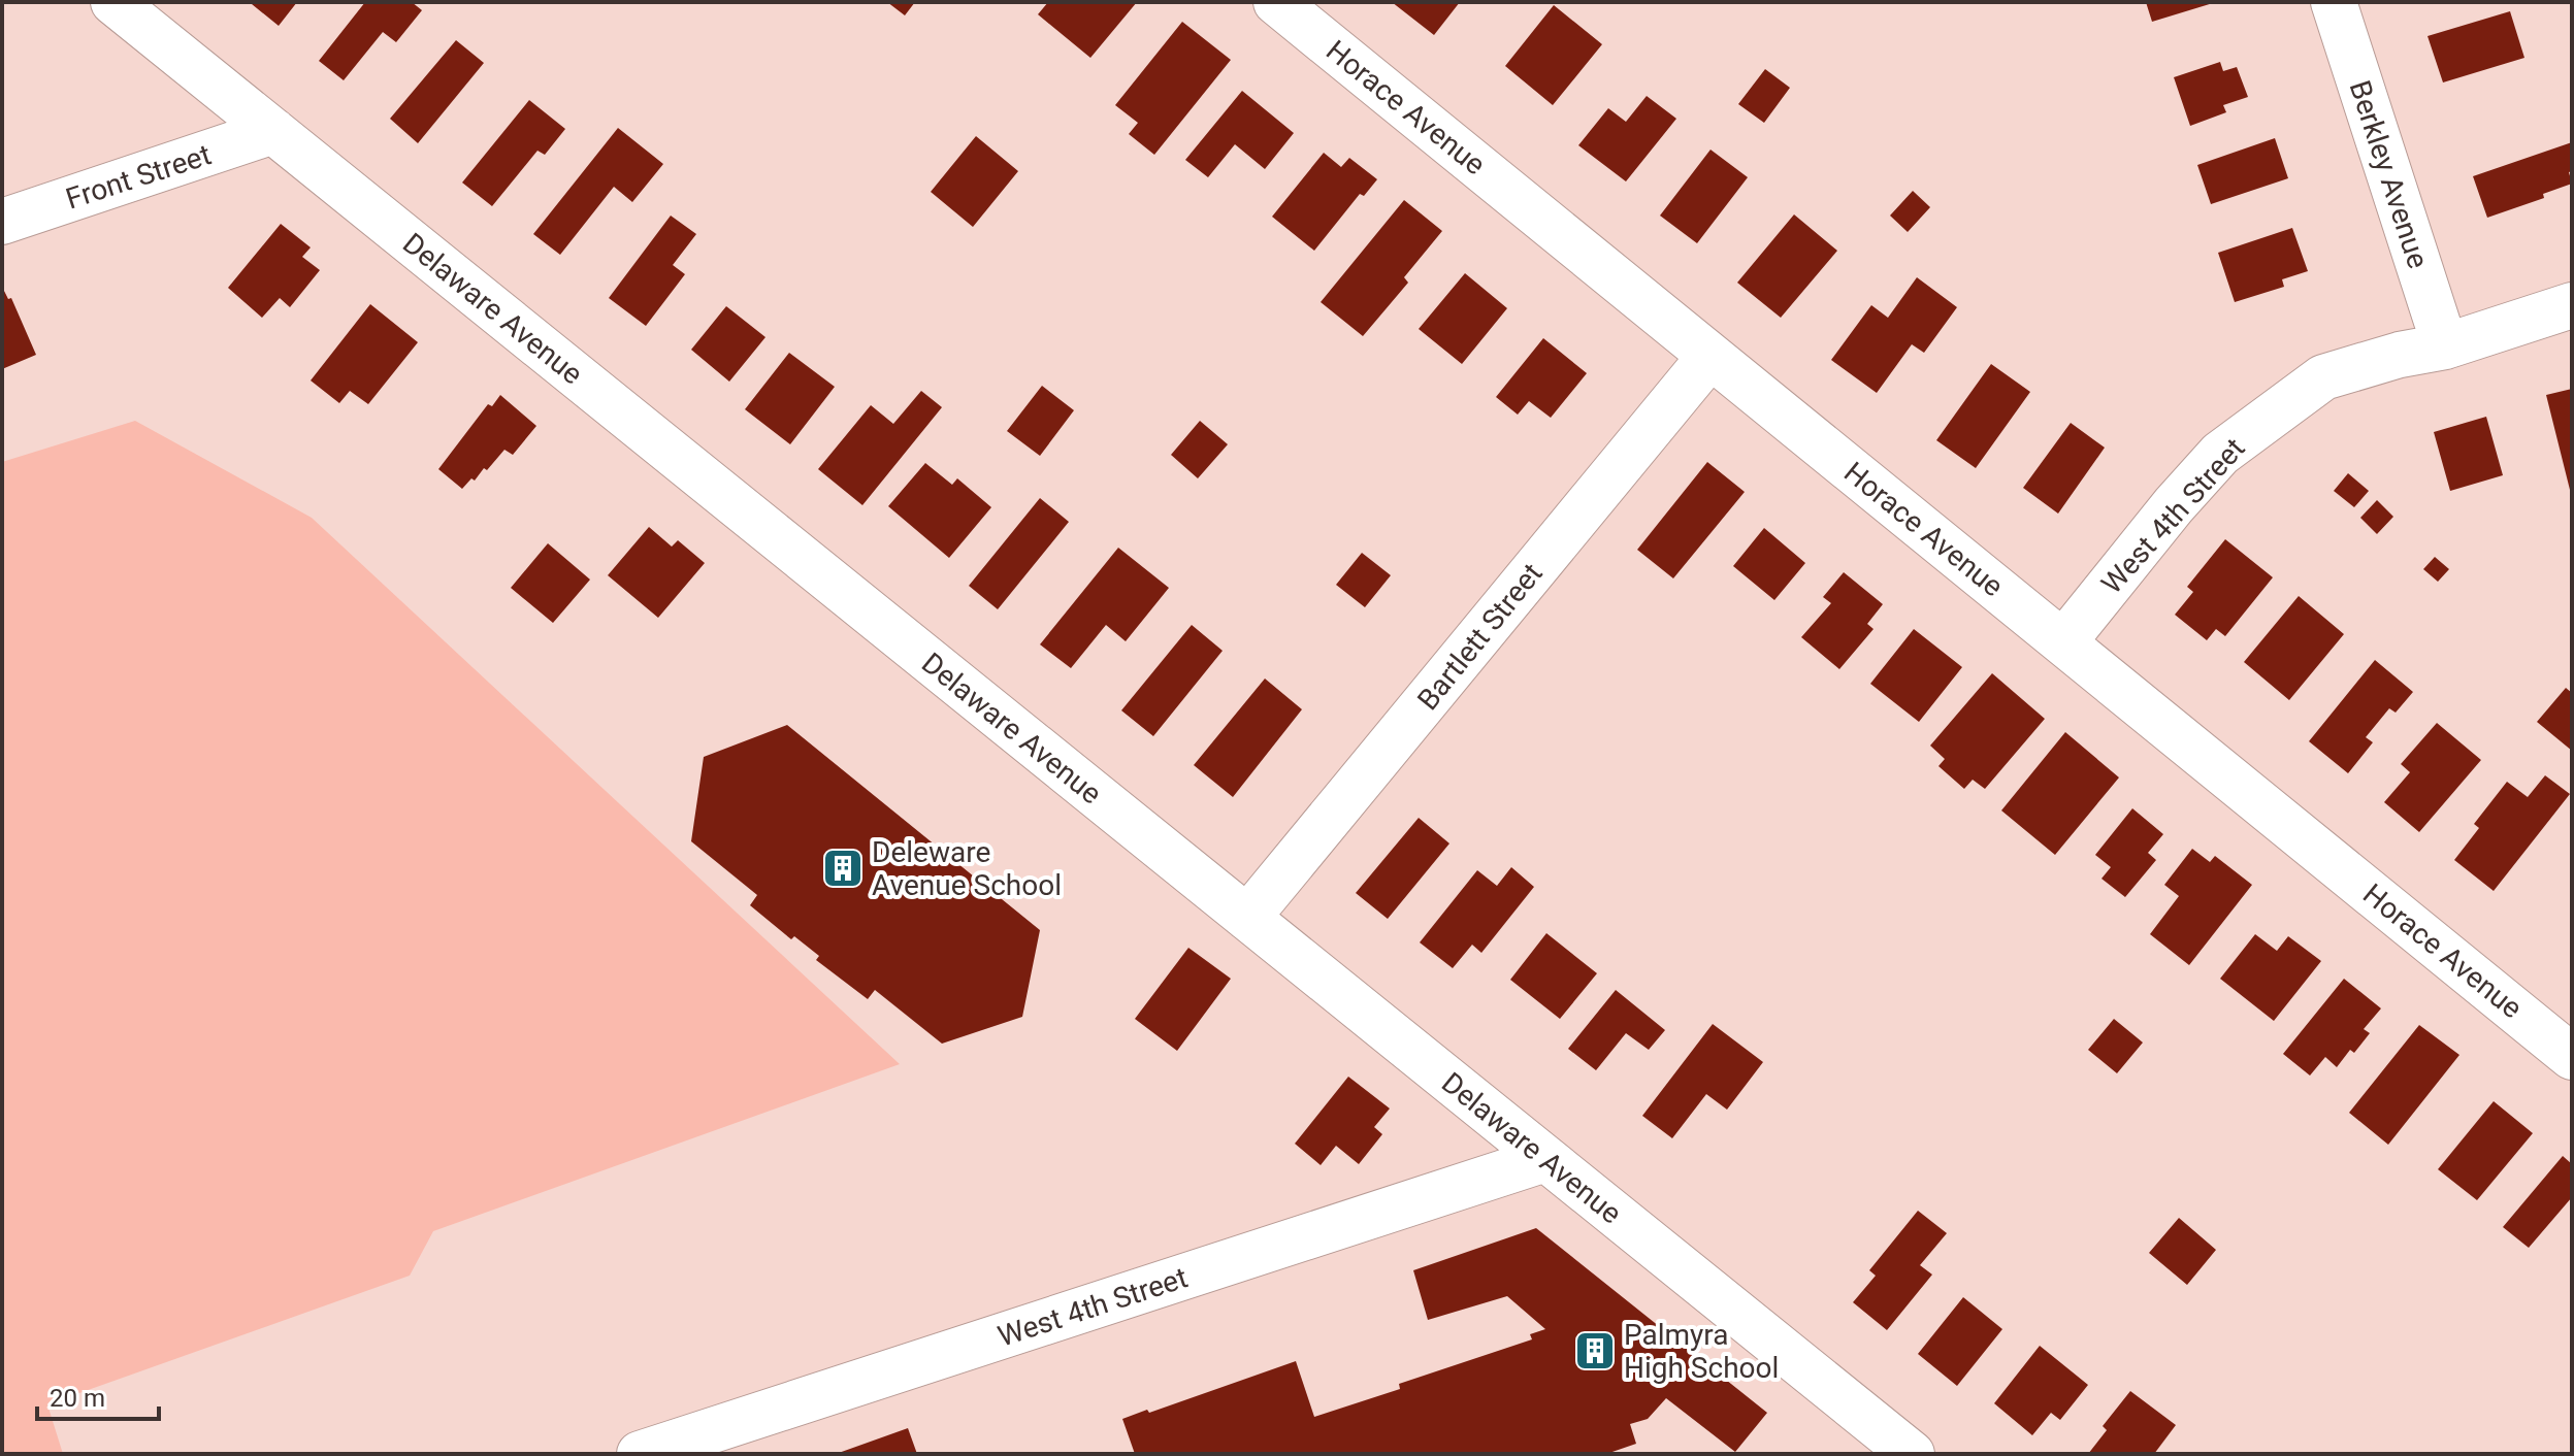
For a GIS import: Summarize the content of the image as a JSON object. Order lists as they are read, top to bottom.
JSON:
{
  "streets": {
    "street": [
      "Horace Avenue",
      "Berkley Avenue",
      "Front Street",
      "Delaware Avenue",
      "West 4th Street",
      "Bartlett Street"
    ]
  },
  "crossings": [
    ["Horace Avenue", "West 4th Street"],
    ["Horace Avenue", "Bartlett Street"],
    ["Berkley Avenue", "West 4th Street"],
    ["Front Street", "Delaware Avenue"],
    ["Delaware Avenue", "West 4th Street"],
    ["Delaware Avenue", "Bartlett Street"]
  ],
  "places": {
    "building": ["Deleware Avenue School", "Palmyra High School"]
  },
  "scale_bar": "20 m"
}
